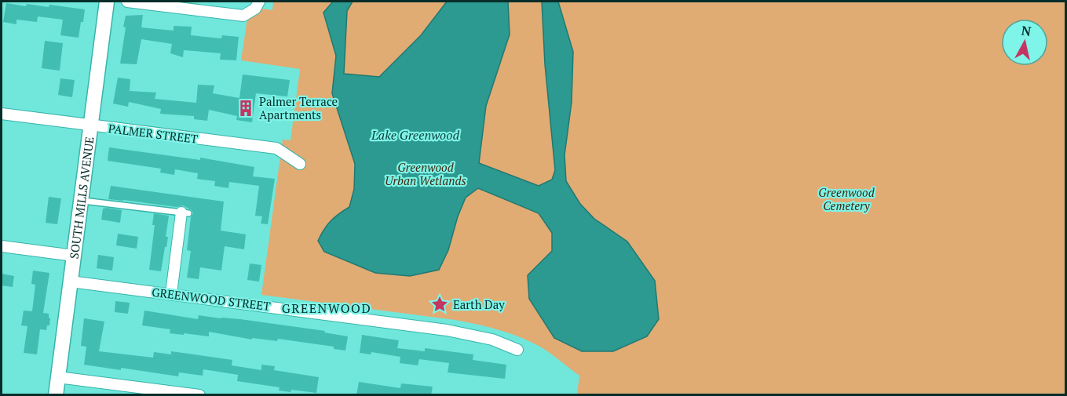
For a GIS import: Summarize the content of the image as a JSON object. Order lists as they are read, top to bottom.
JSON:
{
  "streets": {
    "street": ["PALMER STREET", "SOUTH MILLS AVENUE", "GREENWOOD STREET"]
  },
  "crossings": [
    ["PALMER STREET", "SOUTH MILLS AVENUE"],
    ["SOUTH MILLS AVENUE", "GREENWOOD STREET"]
  ],
  "districts": ["GREENWOOD"],
  "water": ["Lake Greenwood"],
  "parks": ["Greenwood Urban Wetlands", "Greenwood Cemetery"],
  "places": {
    "building": ["Palmer Terrace Apartments"],
    "place": ["Earth Day"]
  },
  "north": "top"
}
